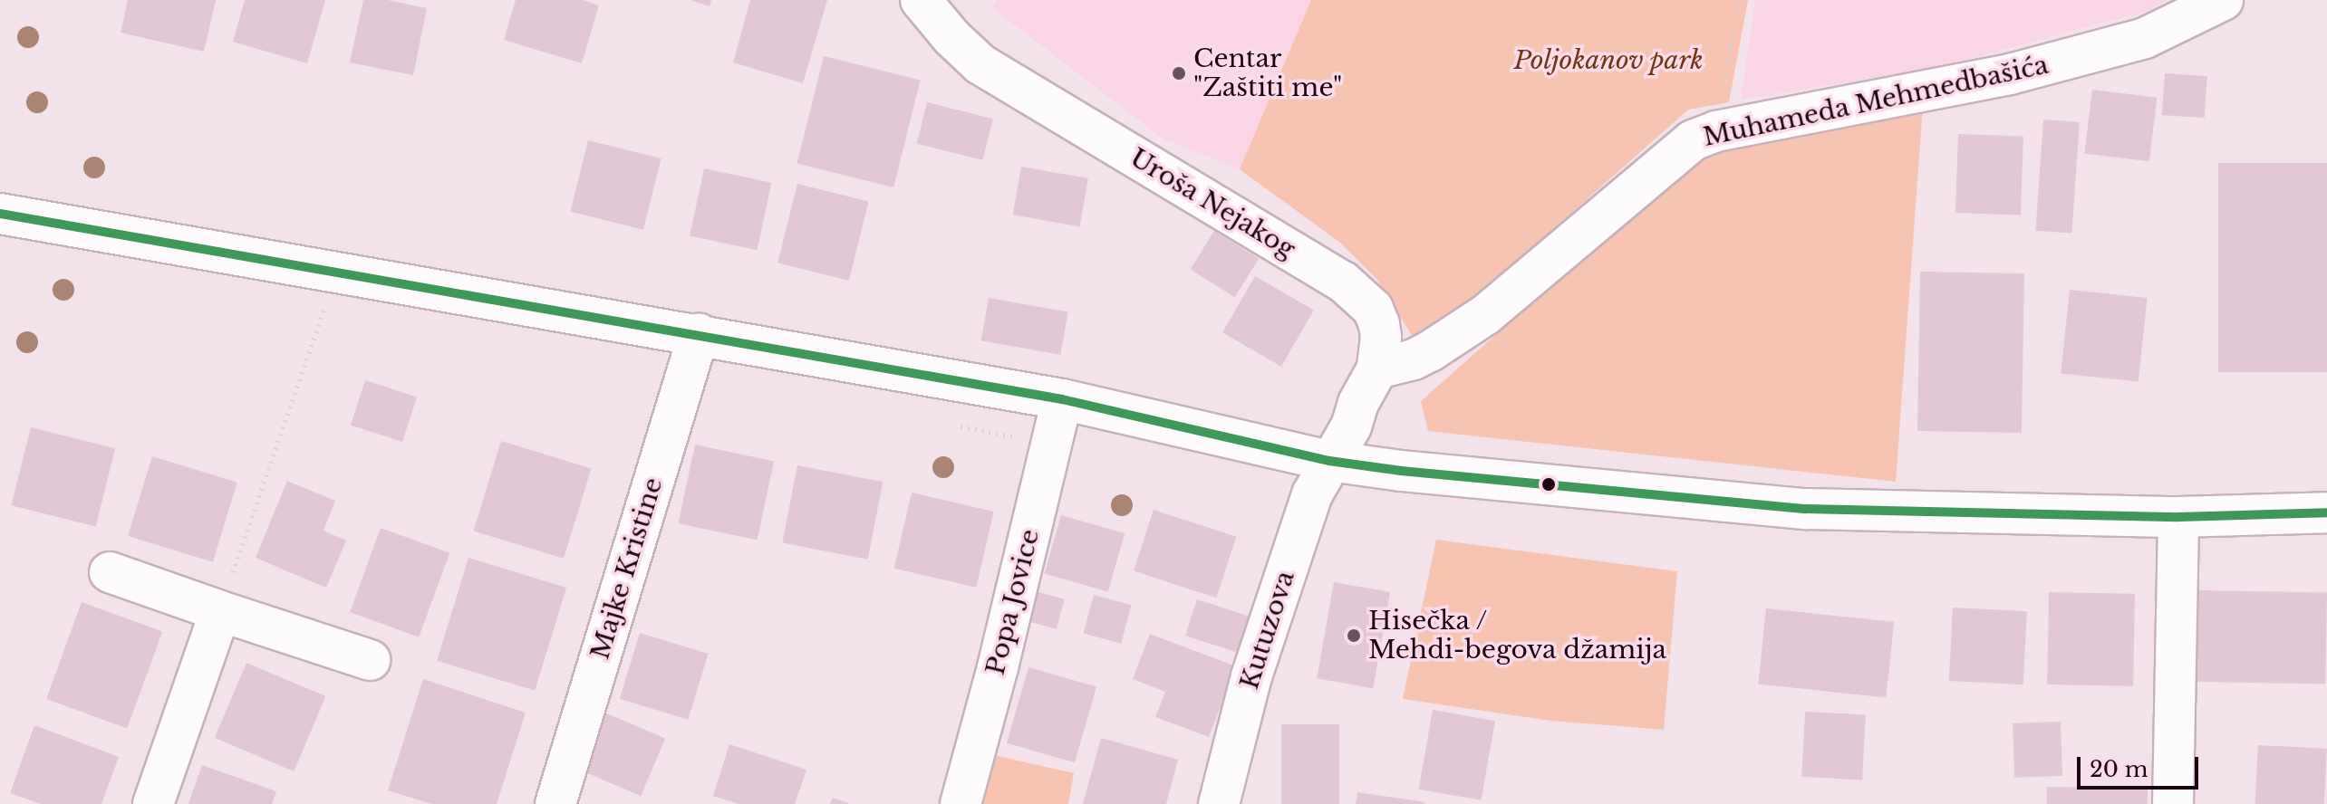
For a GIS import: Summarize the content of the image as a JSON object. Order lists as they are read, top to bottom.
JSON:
{
  "streets": {
    "street": [
      "Muhameda Mehmedbašića",
      "Uroša Nejakog",
      "Majke Kristine",
      "Popa Jovice",
      "Kutuzova"
    ]
  },
  "crossings": [
    ["Muhameda Mehmedbašića", "Uroša Nejakog"],
    ["Uroša Nejakog", "Kutuzova"]
  ],
  "parks": ["Poljokanov park"],
  "places": ["Centar \"Zaštiti me\"", "Hisečka / Mehdi-begova džamija"],
  "scale_bar": "20 m"
}
